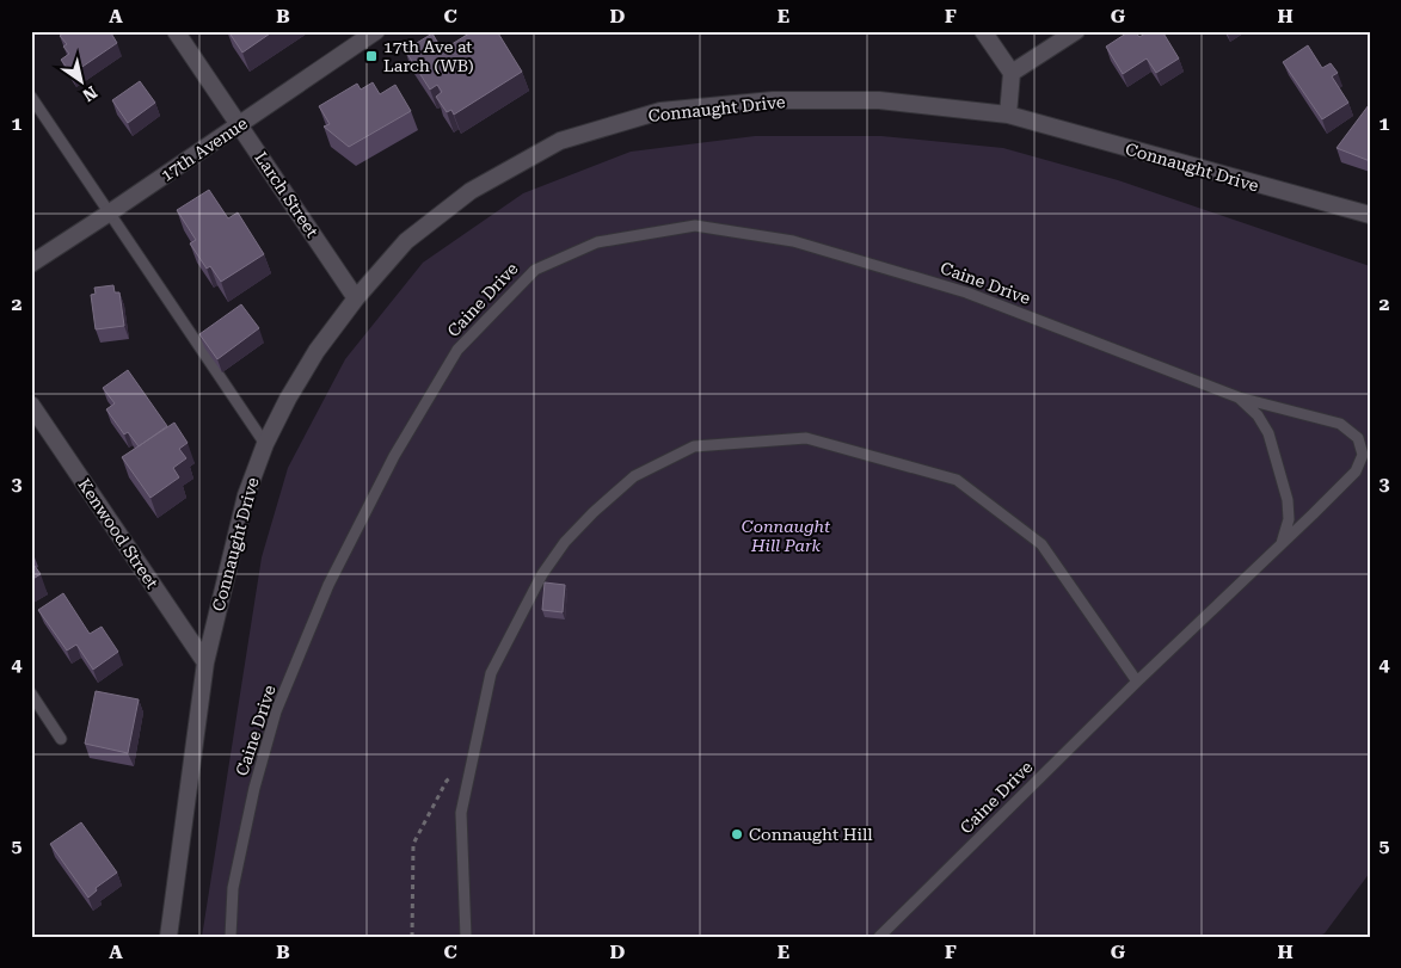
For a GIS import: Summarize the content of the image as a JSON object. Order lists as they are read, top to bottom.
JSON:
{
  "streets": {
    "street": [
      "Connaught Drive",
      "17th Avenue",
      "Larch Street",
      "Kenwood Street"
    ],
    "lane": ["Caine Drive"]
  },
  "crossings": [
    ["Connaught Drive", "Larch Street"],
    ["Connaught Drive", "Kenwood Street"],
    ["17th Avenue", "Larch Street"]
  ],
  "parks": ["Connaught Hill Park"],
  "places": {
    "transit": ["17th Ave at Larch (WB)"],
    "other": ["Connaught Hill"]
  },
  "north": "bottom right",
  "grid": {
    "columns": [
      "A",
      "B",
      "C",
      "D",
      "E",
      "F",
      "G",
      "H"
    ],
    "rows": [
      "1",
      "2",
      "3",
      "4",
      "5"
    ]
  }
}
